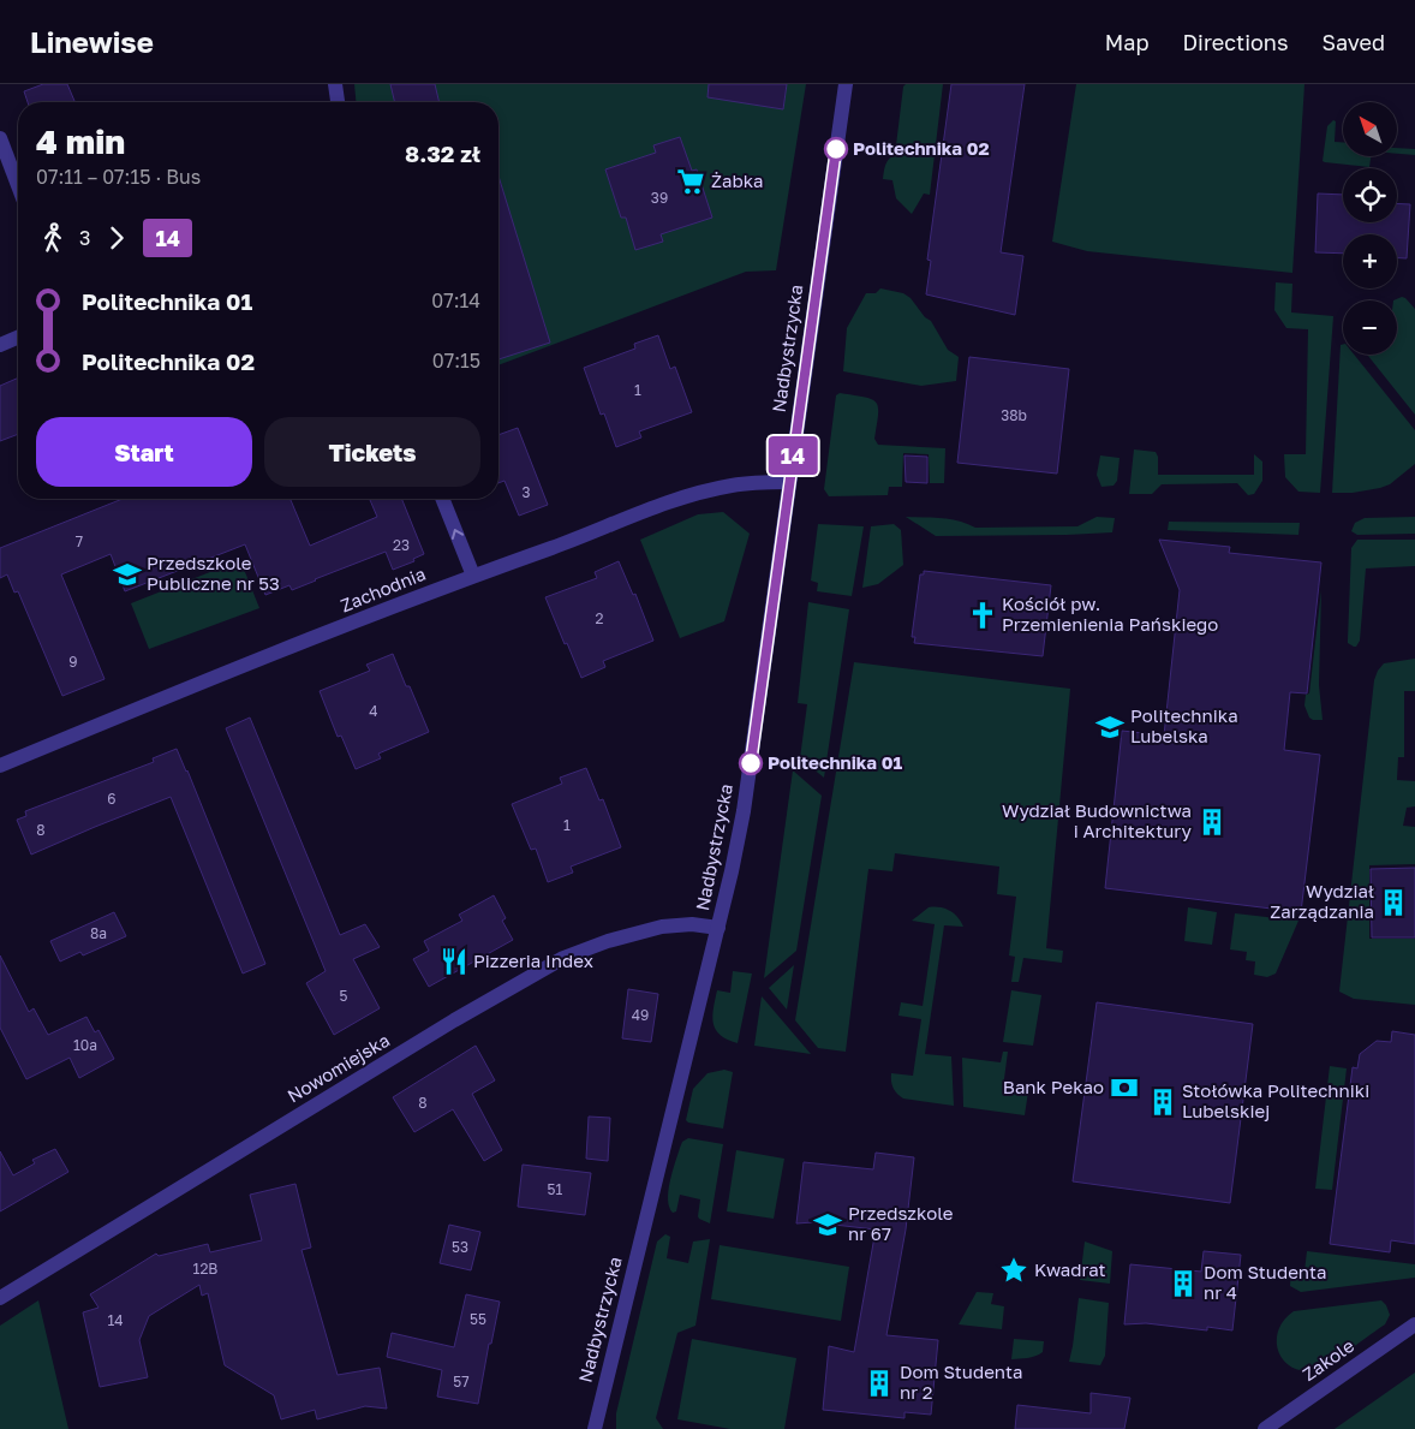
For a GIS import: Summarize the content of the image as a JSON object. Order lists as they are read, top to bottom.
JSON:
{
  "streets": {
    "street": [
      "Nadbystrzycka",
      "Zachodnia",
      "Nowomiejska",
      "Zakole"
    ]
  },
  "crossings": [
    ["Nadbystrzycka", "Zachodnia"],
    ["Nadbystrzycka", "Nowomiejska"]
  ],
  "places": {
    "other": ["Politechnika 02", "Politechnika 01"],
    "supermarket": ["Żabka"],
    "school or university": ["Przedszkole Publiczne nr 53", "Politechnika Lubelska", "Przedszkole nr 67"],
    "church": ["Kościół pw. Przemienienia Pańskiego"],
    "building": [
      "Wydział Budownictwa i Architektury",
      "Wydział Zarządzania",
      "Stołówka Politechniki Lubelskiej",
      "Dom Studenta nr 4",
      "Dom Studenta nr 2"
    ],
    "restaurant": ["Pizzeria Index"],
    "bank": ["Bank Pekao"],
    "place": ["Kwadrat"]
  },
  "lines": ["bus line 14"],
  "house_numbers": [
    "39",
    "1",
    "38b",
    "3",
    "7",
    "23",
    "2",
    "9",
    "4",
    "6",
    "1",
    "8",
    "8a",
    "5",
    "49",
    "10a",
    "8",
    "51",
    "53",
    "12B",
    "55",
    "14",
    "57"
  ],
  "north": "top left",
  "page": {
    "header": "Linewise",
    "nav": ["Map", "Directions", "Saved"],
    "on_map": "14",
    "map_buttons": ["+", "−"],
    "heading": ["4 min", "07:11 – 07:15 · Bus", "8.32 zł"],
    "legs": ["3", "14"],
    "list": [
      {
        "name": "Politechnika 01",
        "value": "07:14"
      },
      {
        "name": "Politechnika 02",
        "value": "07:15"
      }
    ],
    "buttons": ["Start", "Tickets"]
  }
}
